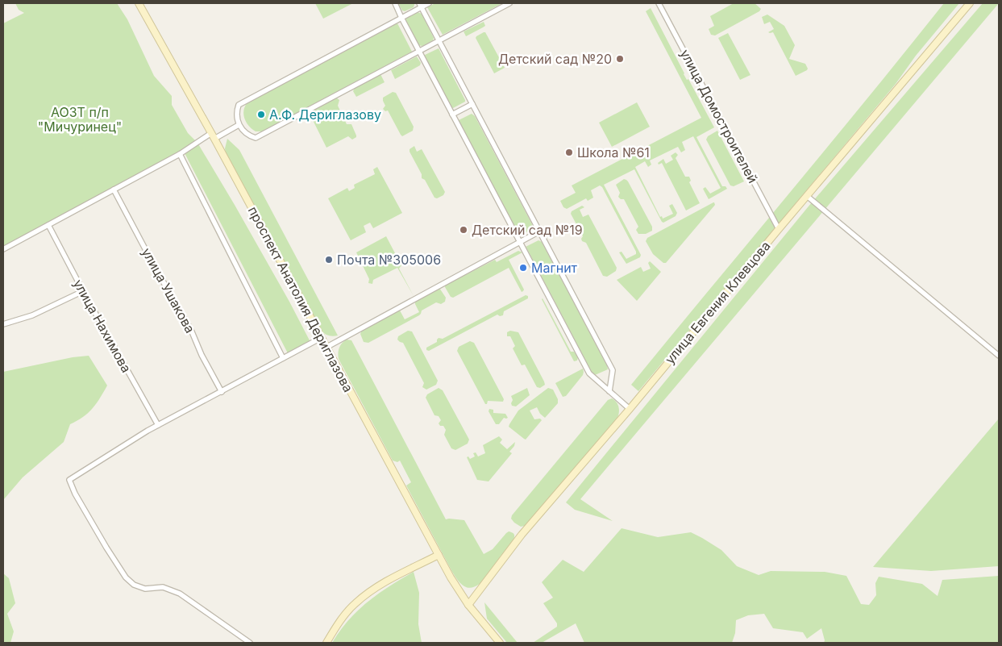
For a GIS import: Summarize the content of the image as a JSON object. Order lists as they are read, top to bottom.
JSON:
{
  "streets": {
    "main road": ["проспект Анатолия Дериглазова", "улица Евгения Клевцова"],
    "street": ["улица Домостроителей", "улица Ушакова", "улица Нахимова"]
  },
  "crossings": [
    ["улица Домостроителей", "улица Евгения Клевцова"],
    ["проспект Анатолия Дериглазова", "улица Евгения Клевцова"]
  ],
  "parks": ["АОЗТ п/п \"Мичуринец\""],
  "places": [
    "Детский сад №20",
    "А.Ф. Дериглазову",
    "Школа №61",
    "Детский сад №19",
    "Почта №305006",
    "Магнит"
  ]
}
